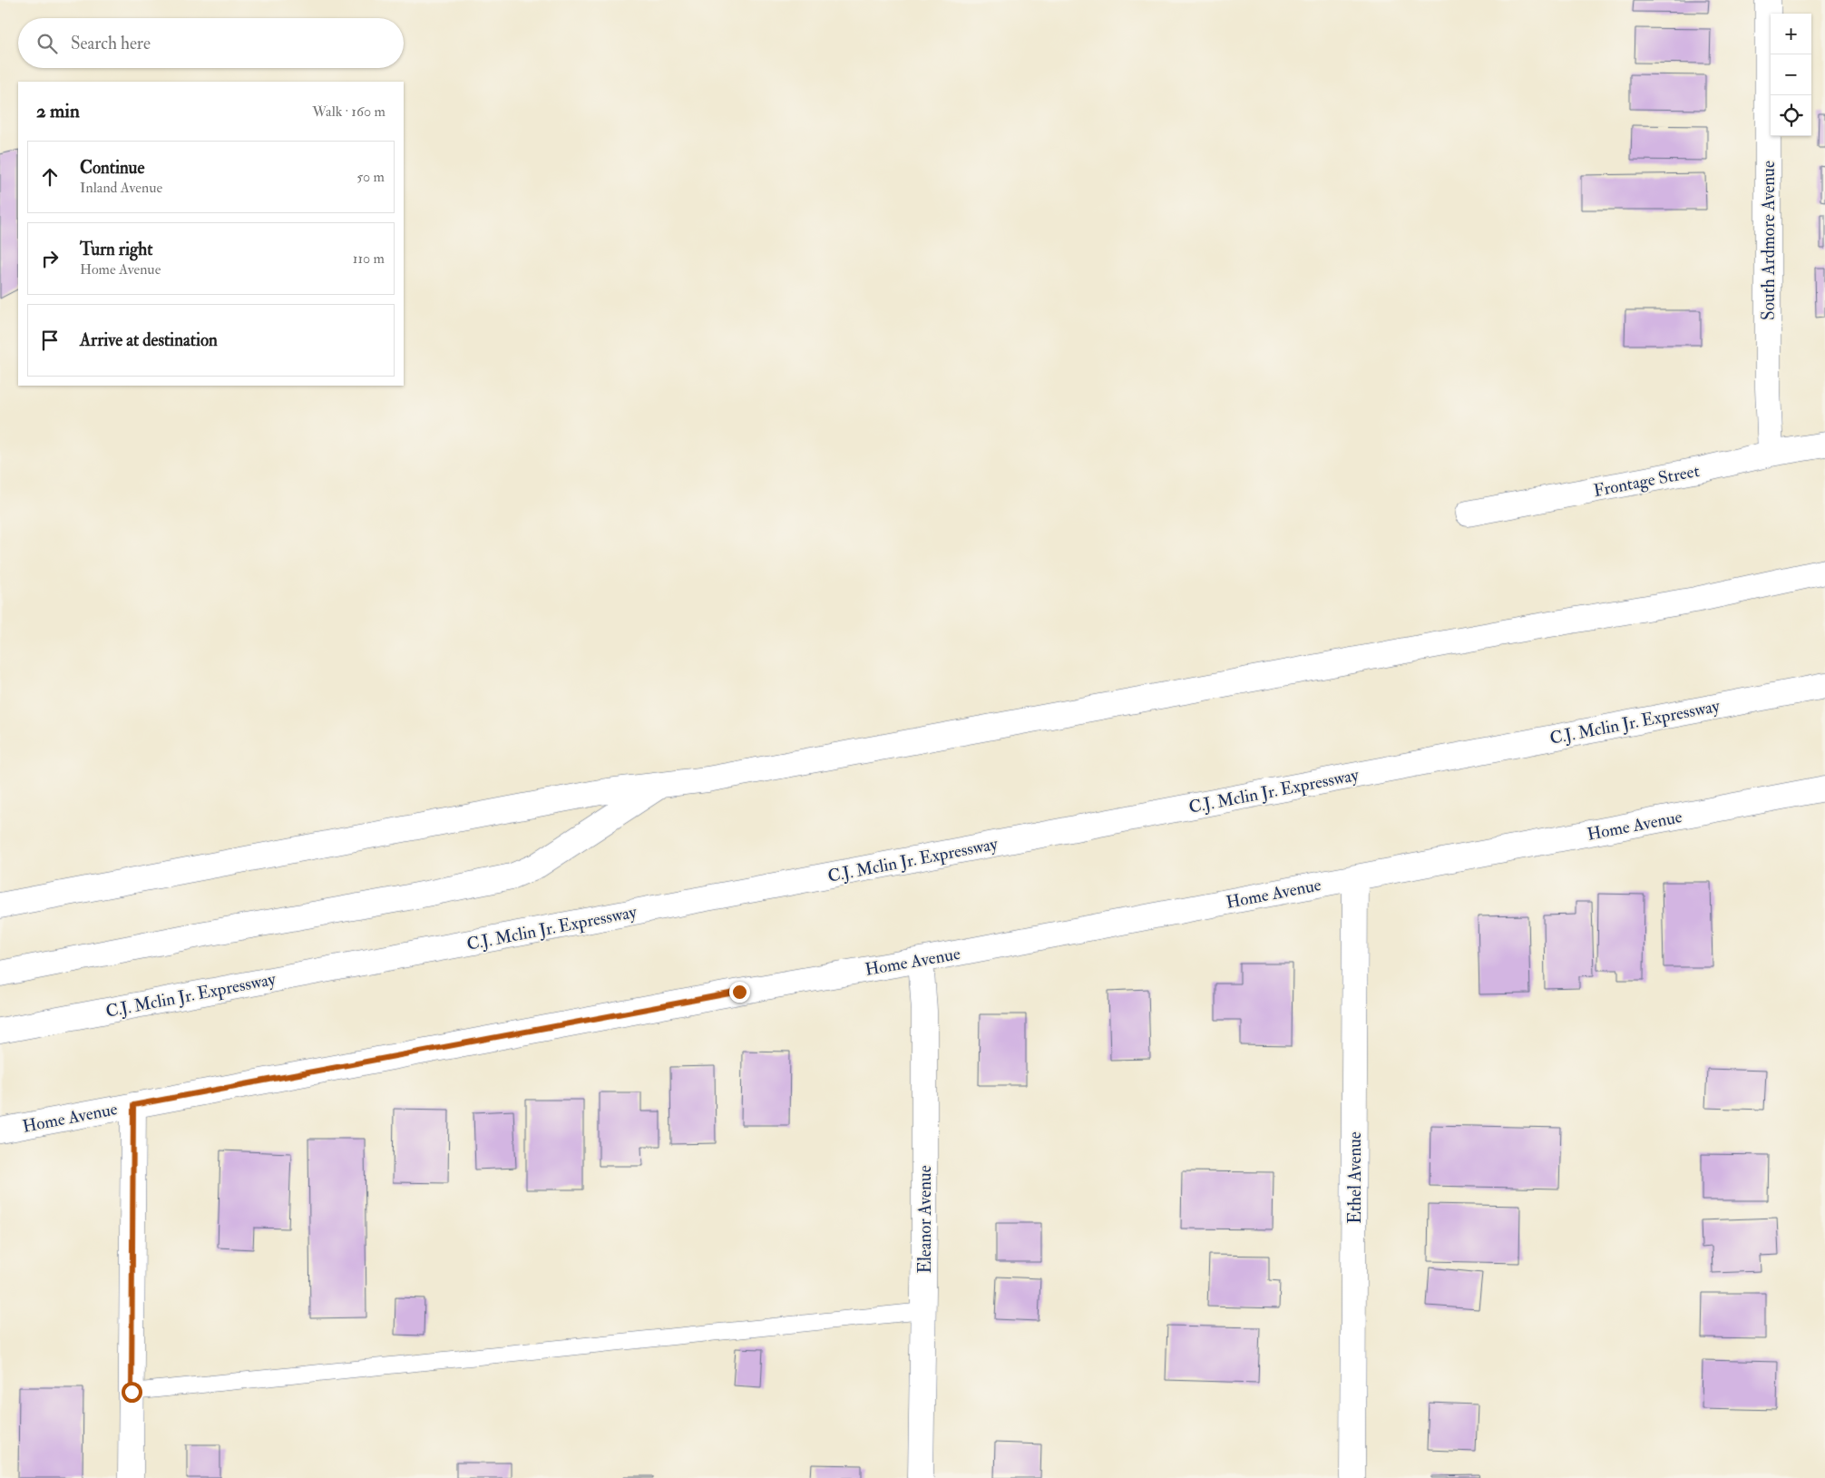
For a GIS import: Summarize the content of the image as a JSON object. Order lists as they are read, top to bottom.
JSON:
{
  "streets": {
    "main road": [
      "South Ardmore Avenue",
      "Frontage Street",
      "C.J. Mclin Jr. Expressway",
      "Home Avenue",
      "Ethel Avenue",
      "Eleanor Avenue"
    ]
  },
  "crossings": [
    ["South Ardmore Avenue", "Frontage Street"],
    ["Home Avenue", "Ethel Avenue"],
    ["Home Avenue", "Eleanor Avenue"]
  ],
  "page": {
    "map_buttons": ["+", "−"],
    "search": "Search here",
    "heading": ["2 min", "Walk · 160 m"],
    "list": [
      ["Continue", "Inland Avenue", "50 m"],
      ["Turn right", "Home Avenue", "110 m"],
      "Arrive at destination"
    ]
  }
}
